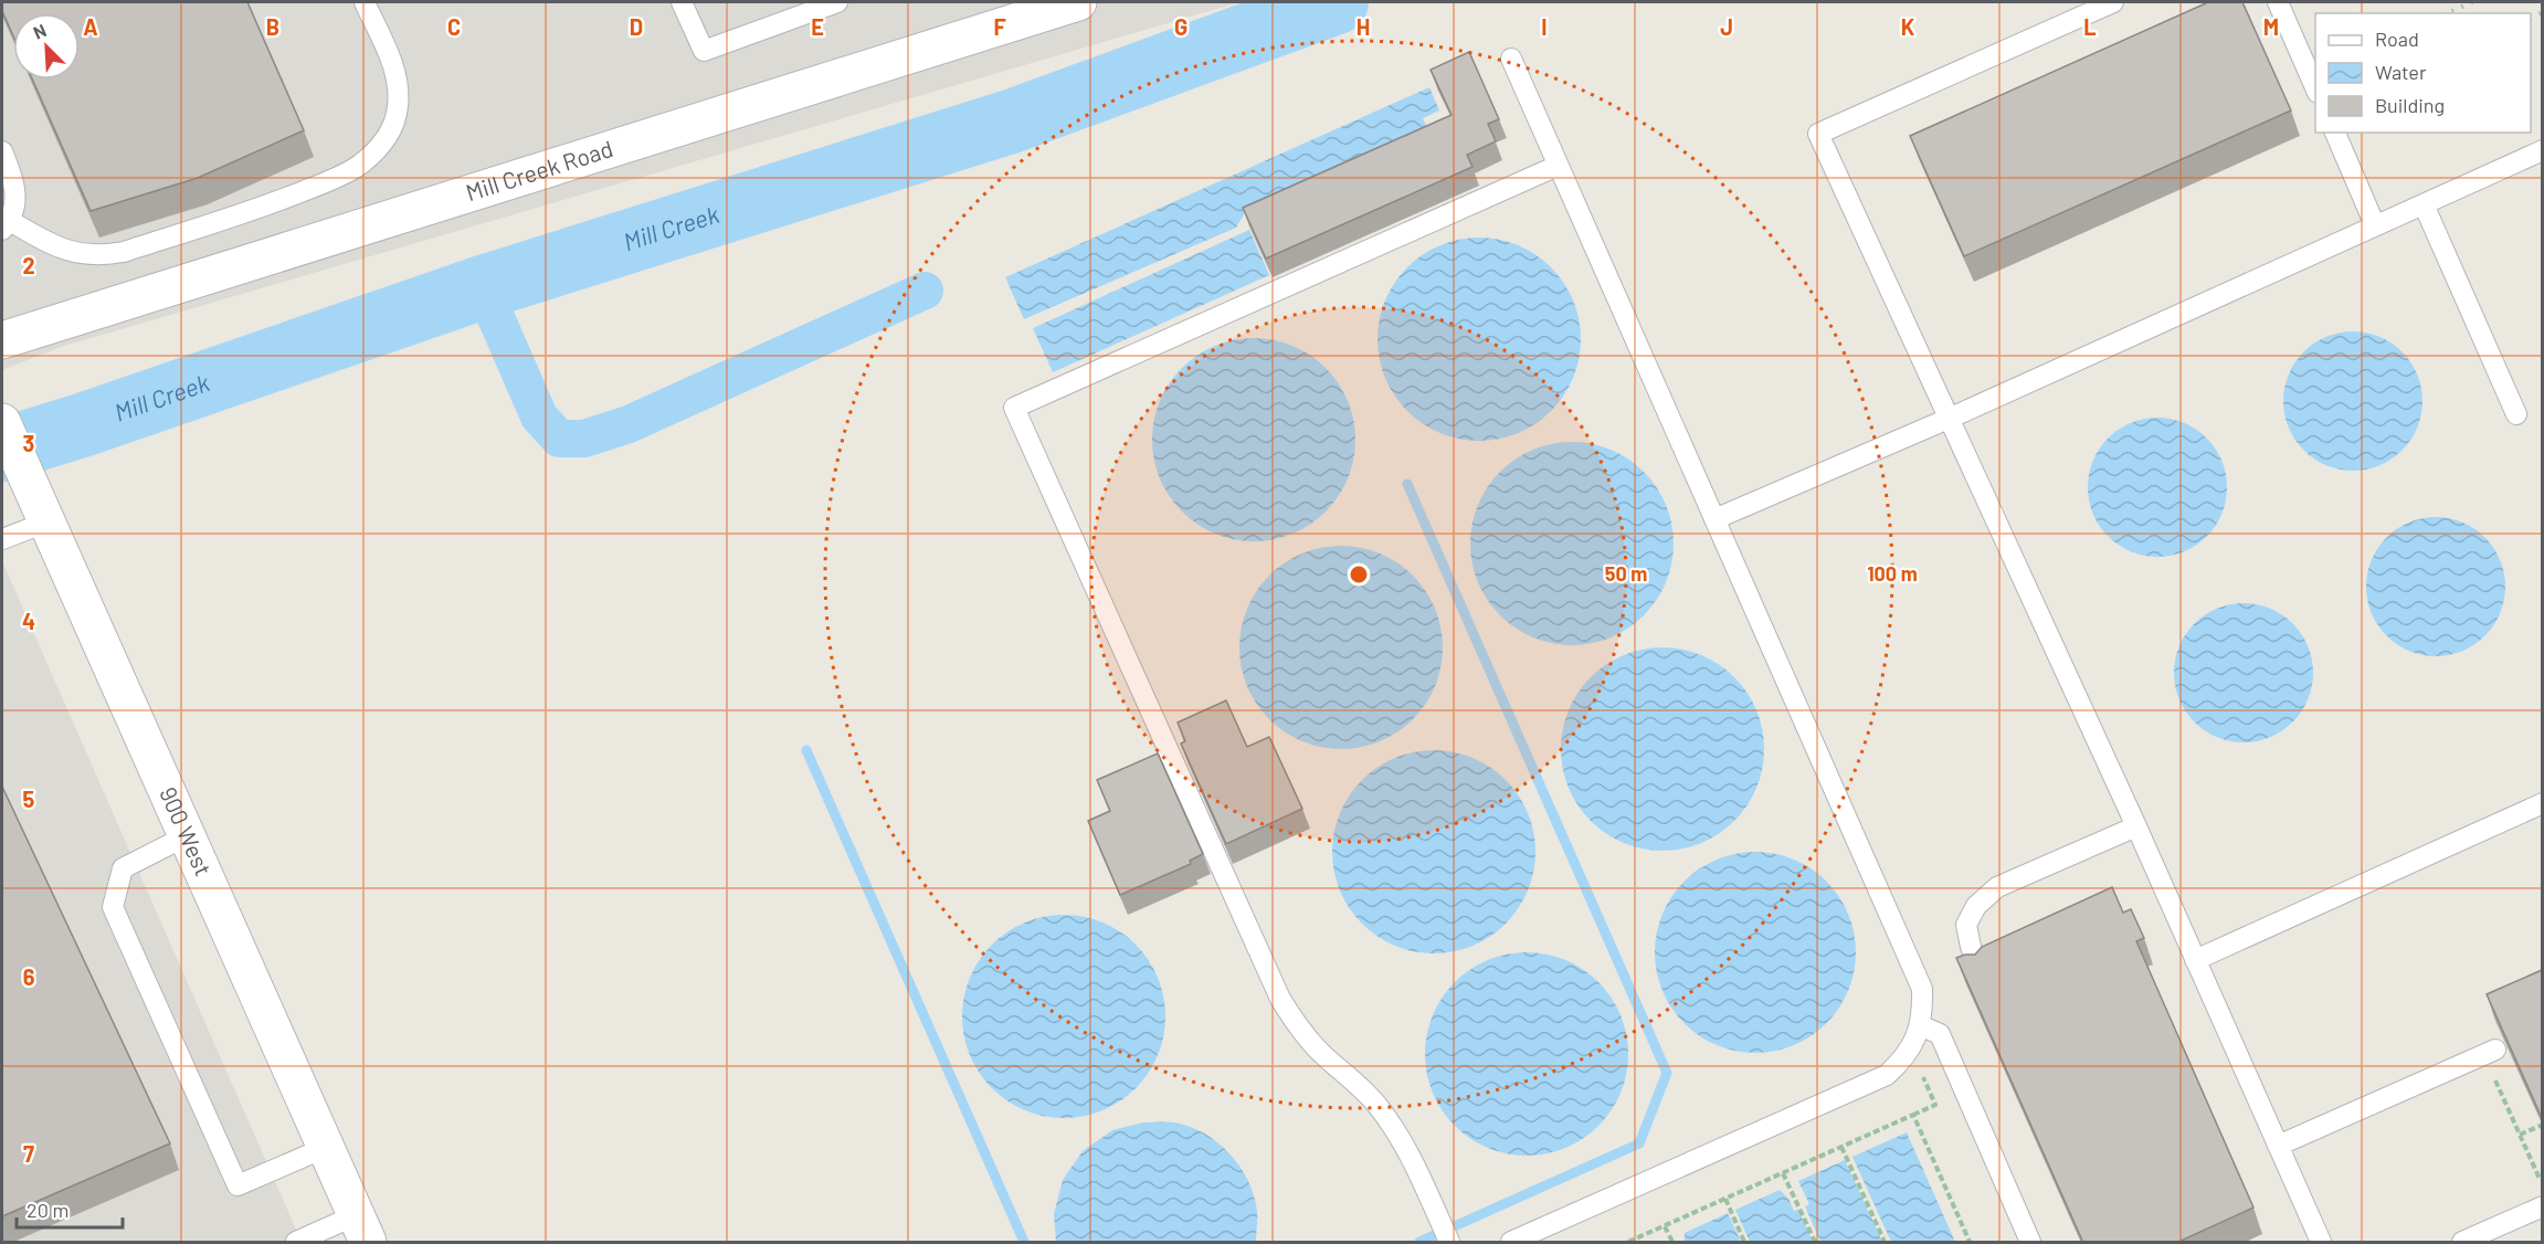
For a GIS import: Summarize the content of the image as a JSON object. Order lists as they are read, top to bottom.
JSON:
{
  "streets": {
    "street": ["Mill Creek Road", "900 West"]
  },
  "water": ["Mill Creek"],
  "legend": ["Road", "Water", "Building"],
  "scale_bar": "20 m",
  "north": "top left",
  "grid": {
    "columns": [
      "A",
      "B",
      "C",
      "D",
      "E",
      "F",
      "G",
      "H",
      "I",
      "J",
      "K",
      "L",
      "M"
    ],
    "rows": [
      "2",
      "3",
      "4",
      "5",
      "6",
      "7"
    ]
  },
  "rings": ["50 m", "100 m"]
}
